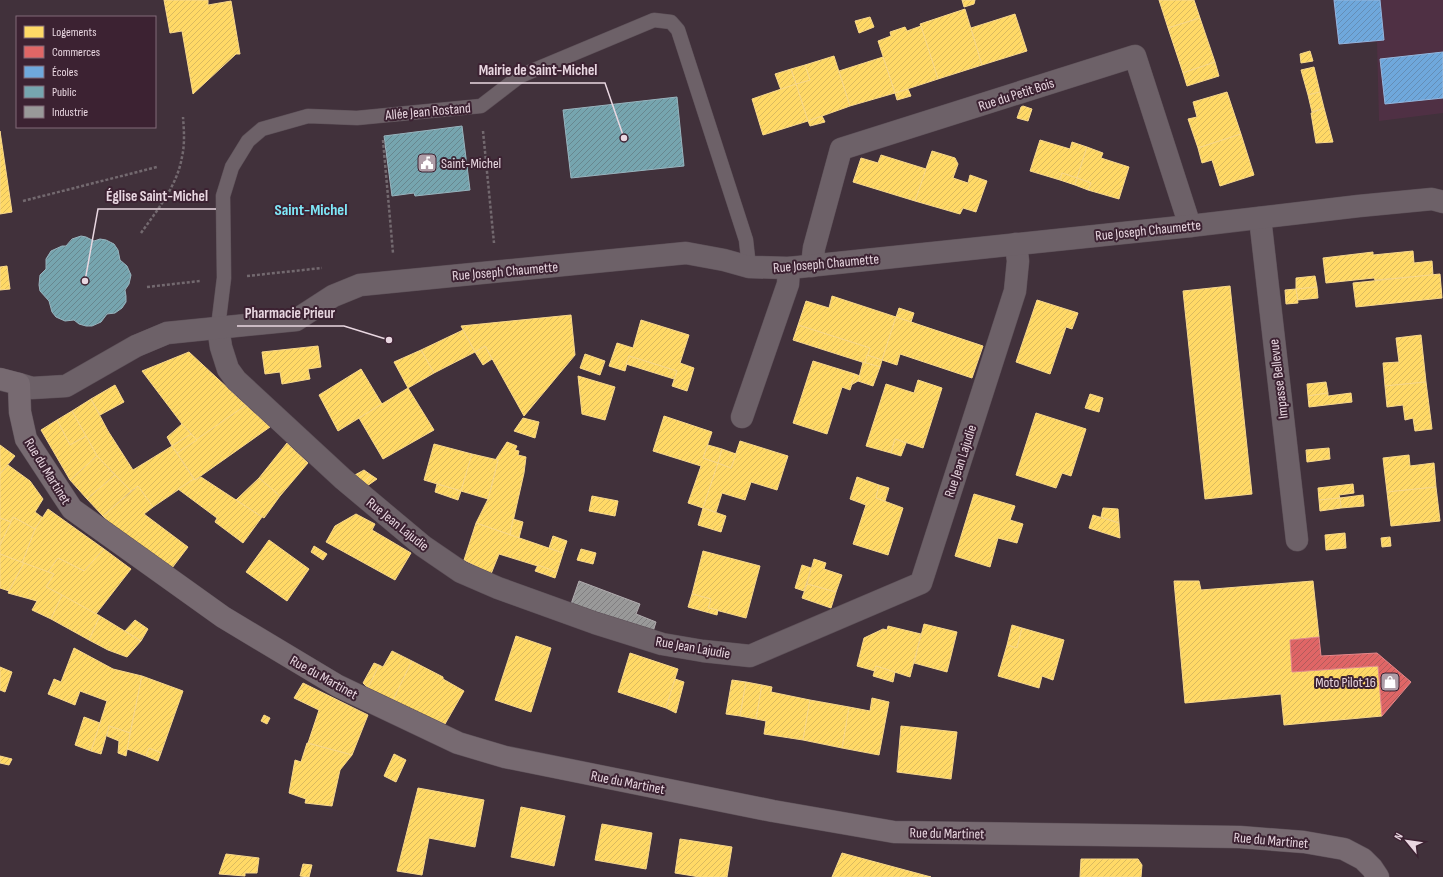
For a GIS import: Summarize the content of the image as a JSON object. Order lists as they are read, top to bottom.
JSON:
{
  "streets": {
    "street": [
      "Rue du Petit Bois",
      "Rue Joseph Chaumette",
      "Impasse Bellevue",
      "Rue Jean Lajudie",
      "Rue du Martinet"
    ],
    "lane": ["Allée Jean Rostand"]
  },
  "crossings": [
    ["Rue du Petit Bois", "Rue Joseph Chaumette"],
    ["Allée Jean Rostand", "Rue Joseph Chaumette"],
    ["Allée Jean Rostand", "Rue Jean Lajudie"],
    ["Rue Joseph Chaumette", "Impasse Bellevue"],
    ["Rue Joseph Chaumette", "Rue Jean Lajudie"],
    ["Rue Joseph Chaumette", "Rue du Martinet"]
  ],
  "districts": ["Saint-Michel"],
  "places": {
    "other": ["Mairie de Saint-Michel", "Église Saint-Michel", "Pharmacie Prieur"],
    "public building": ["Saint-Michel"],
    "shop": ["Moto Pilot 16"]
  },
  "legend": [
    "Logements",
    "Commerces",
    "Écoles",
    "Public",
    "Industrie"
  ],
  "north": "top left"
}
